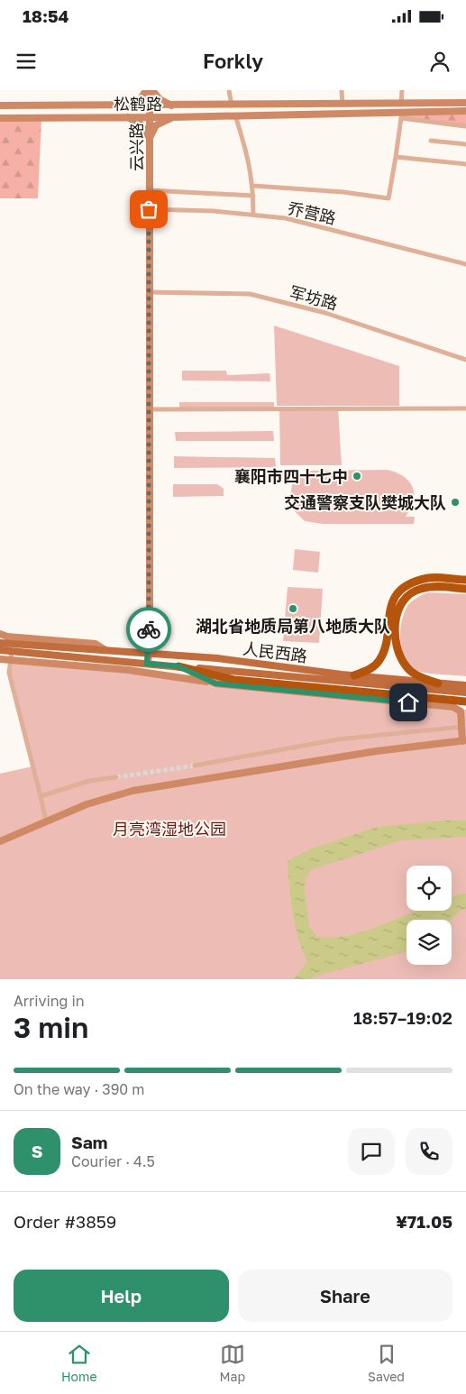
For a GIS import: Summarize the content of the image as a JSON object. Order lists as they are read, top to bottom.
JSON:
{
  "streets": {
    "main road": ["松鹤路", "云兴路", "人民西路"],
    "street": ["乔营路", "军坊路"]
  },
  "crossings": [
    ["松鹤路", "云兴路"],
    ["云兴路", "乔营路"],
    ["云兴路", "军坊路"],
    ["云兴路", "人民西路"]
  ],
  "parks": ["月亮湾湿地公园"],
  "places": ["襄阳市四十七中", "交通警察支队樊城大队", "湖北省地质局第八地质大队"],
  "page": {
    "status": "18:54",
    "header": "Forkly",
    "heading": ["3 min", "Arriving in", "18:57–19:02"],
    "panel": [
      "Sam",
      "Courier · 4.5",
      "Order #3859",
      "¥71.05"
    ],
    "bar": "On the way · 390 m",
    "round": "S",
    "buttons": ["Help", "Share"],
    "tabs": ["Home", "Map", "Saved"]
  }
}
